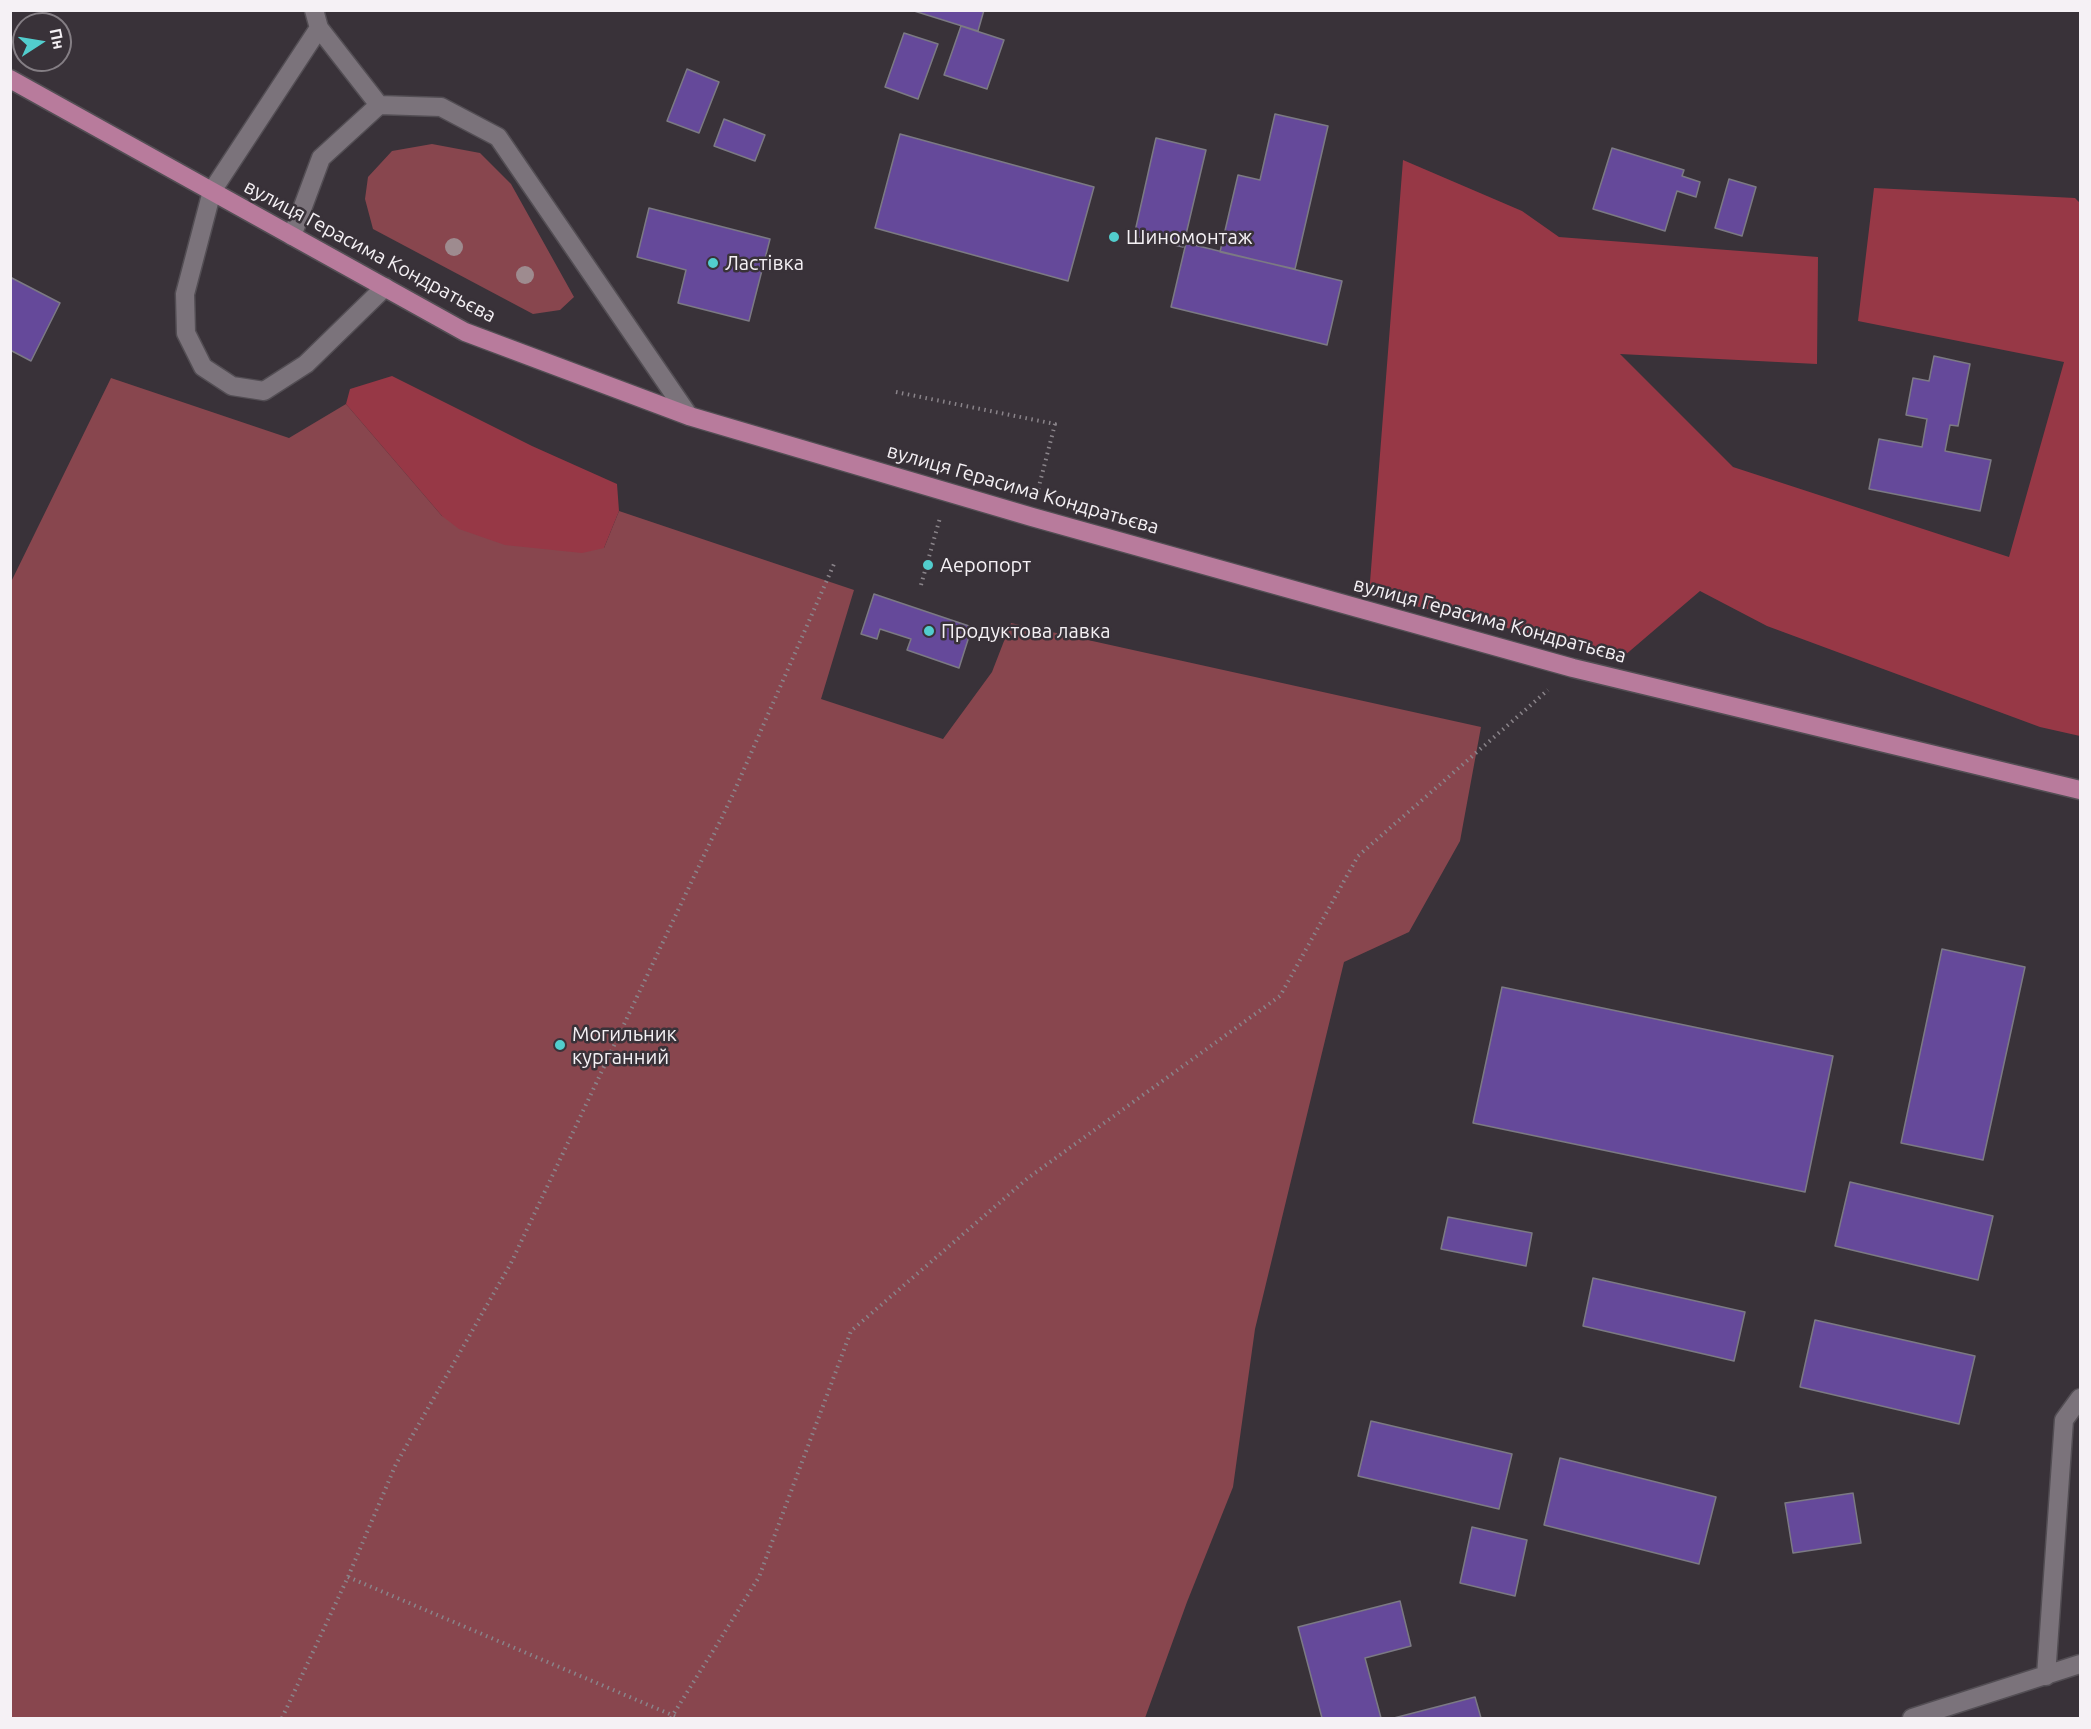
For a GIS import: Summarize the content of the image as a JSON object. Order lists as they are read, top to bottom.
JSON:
{
  "streets": {
    "main road": ["вулиця Герасима Кондратьєва"]
  },
  "places": [
    "Шиномонтаж",
    "Ластівка",
    "Аеропорт",
    "Продуктова лавка",
    "Могильник курганний"
  ],
  "north": "right"
}
